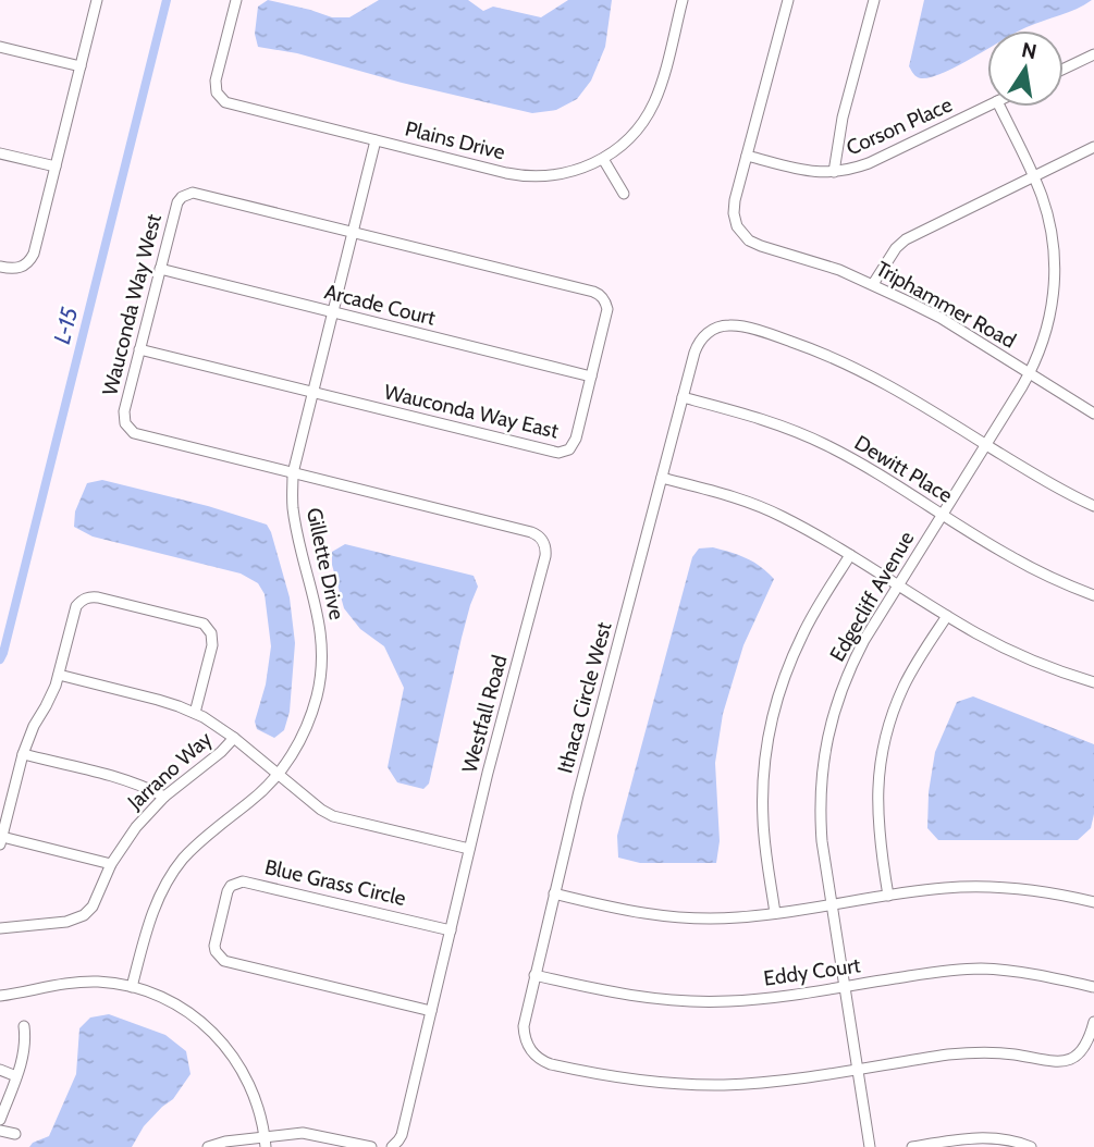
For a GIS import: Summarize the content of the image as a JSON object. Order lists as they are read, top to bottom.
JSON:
{
  "streets": {
    "street": [
      "Corson Place",
      "Plains Drive",
      "Wauconda Way West",
      "Arcade Court",
      "Triphammer Road",
      "Wauconda Way East",
      "Dewitt Place",
      "Gillette Drive",
      "Edgecliff Avenue",
      "Ithaca Circle West",
      "Westfall Road",
      "Jarrano Way",
      "Blue Grass Circle",
      "Eddy Court"
    ]
  },
  "crossings": [
    ["Corson Place", "Triphammer Road"],
    ["Plains Drive", "Gillette Drive"],
    ["Wauconda Way West", "Arcade Court"],
    ["Wauconda Way West", "Wauconda Way East"],
    ["Wauconda Way West", "Gillette Drive"],
    ["Wauconda Way West", "Westfall Road"],
    ["Arcade Court", "Wauconda Way East"],
    ["Arcade Court", "Gillette Drive"],
    ["Triphammer Road", "Edgecliff Avenue"],
    ["Wauconda Way East", "Gillette Drive"],
    ["Dewitt Place", "Edgecliff Avenue"],
    ["Dewitt Place", "Ithaca Circle West"],
    ["Gillette Drive", "Westfall Road"],
    ["Edgecliff Avenue", "Ithaca Circle West"],
    ["Edgecliff Avenue", "Eddy Court"],
    ["Ithaca Circle West", "Eddy Court"],
    ["Westfall Road", "Blue Grass Circle"]
  ],
  "water": ["L-15"],
  "north": "top"
}
